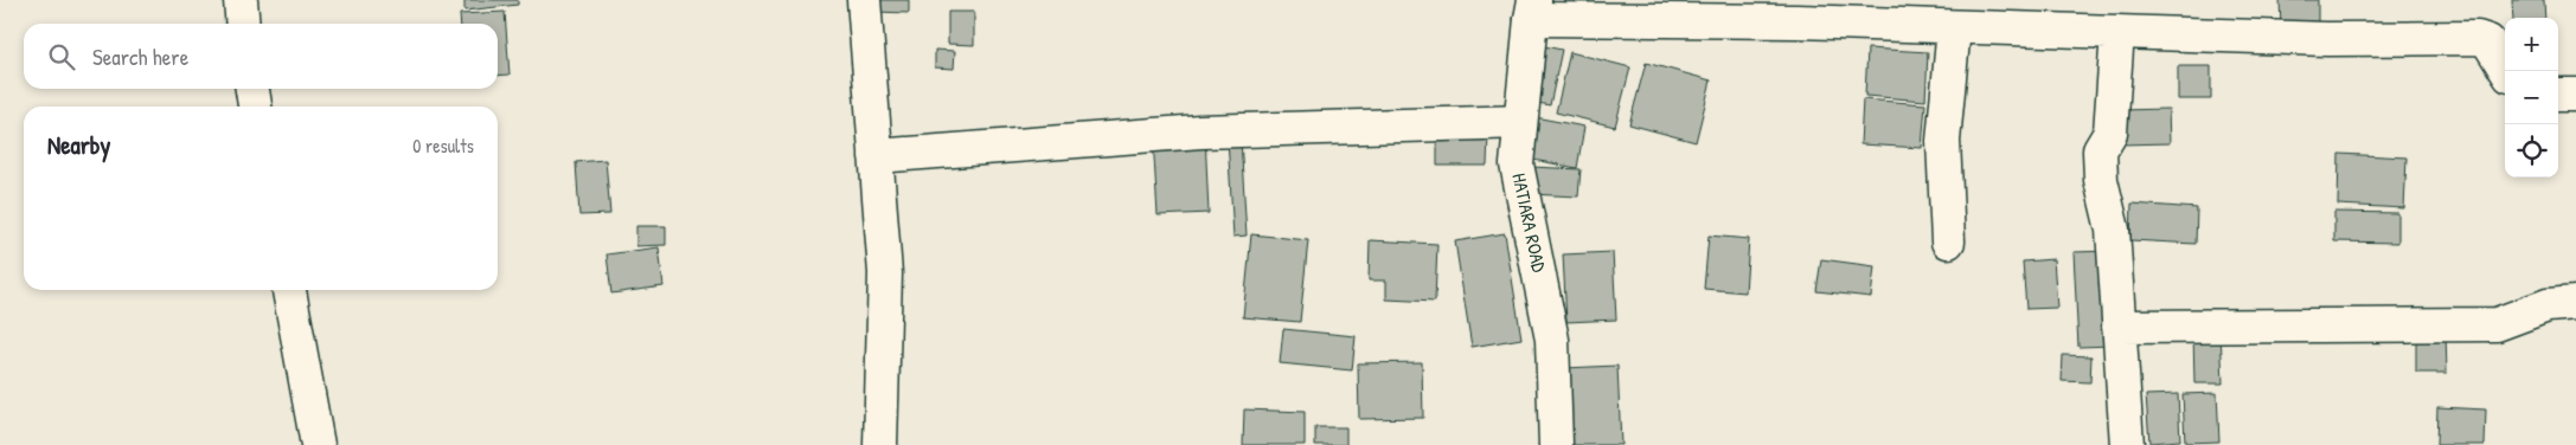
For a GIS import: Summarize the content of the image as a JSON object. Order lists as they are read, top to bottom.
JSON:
{
  "streets": {
    "street": ["HATIARA ROAD"]
  },
  "page": {
    "map_buttons": ["+", "−"],
    "search": "Search here",
    "heading": ["Nearby", "0 results"]
  }
}
